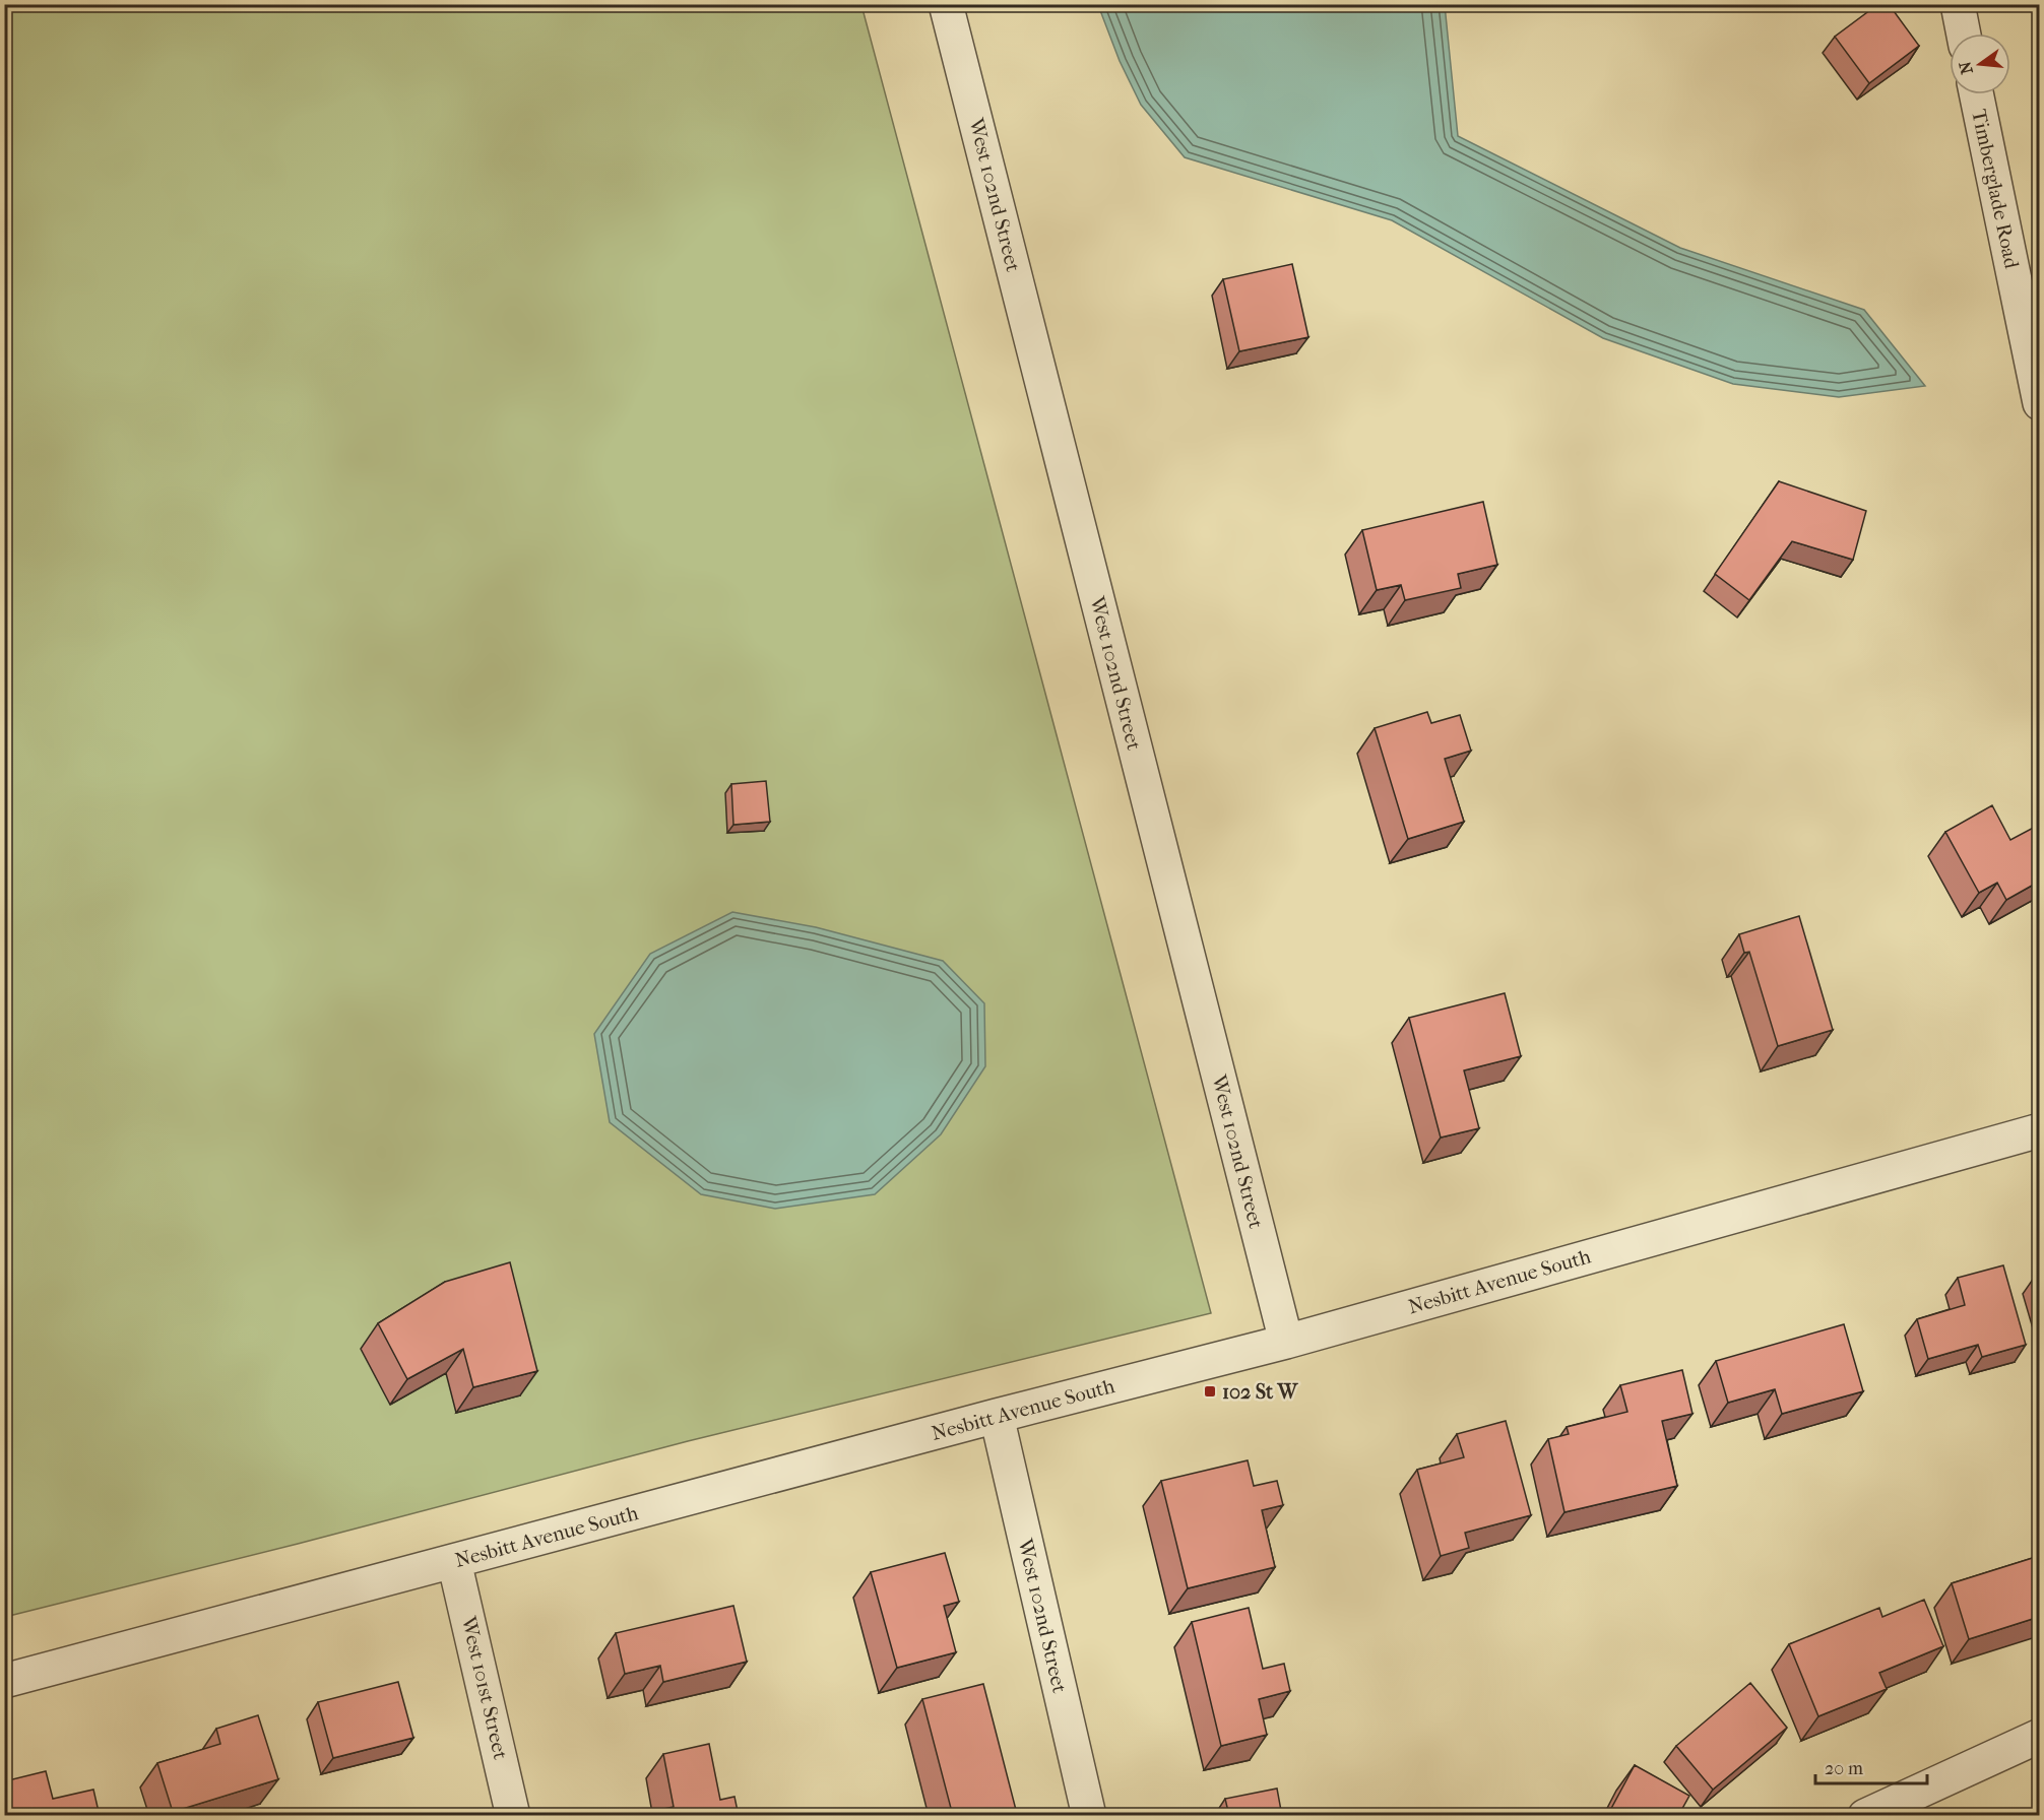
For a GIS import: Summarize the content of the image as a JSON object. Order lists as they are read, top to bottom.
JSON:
{
  "streets": {
    "street": [
      "Timberglade Road",
      "West 102nd Street",
      "Nesbitt Avenue South",
      "West 101st Street"
    ]
  },
  "crossings": [
    ["West 102nd Street", "Nesbitt Avenue South"],
    ["Nesbitt Avenue South", "West 101st Street"]
  ],
  "places": {
    "transit": ["102 St W"]
  },
  "scale_bar": "20 m",
  "north": "left"
}
